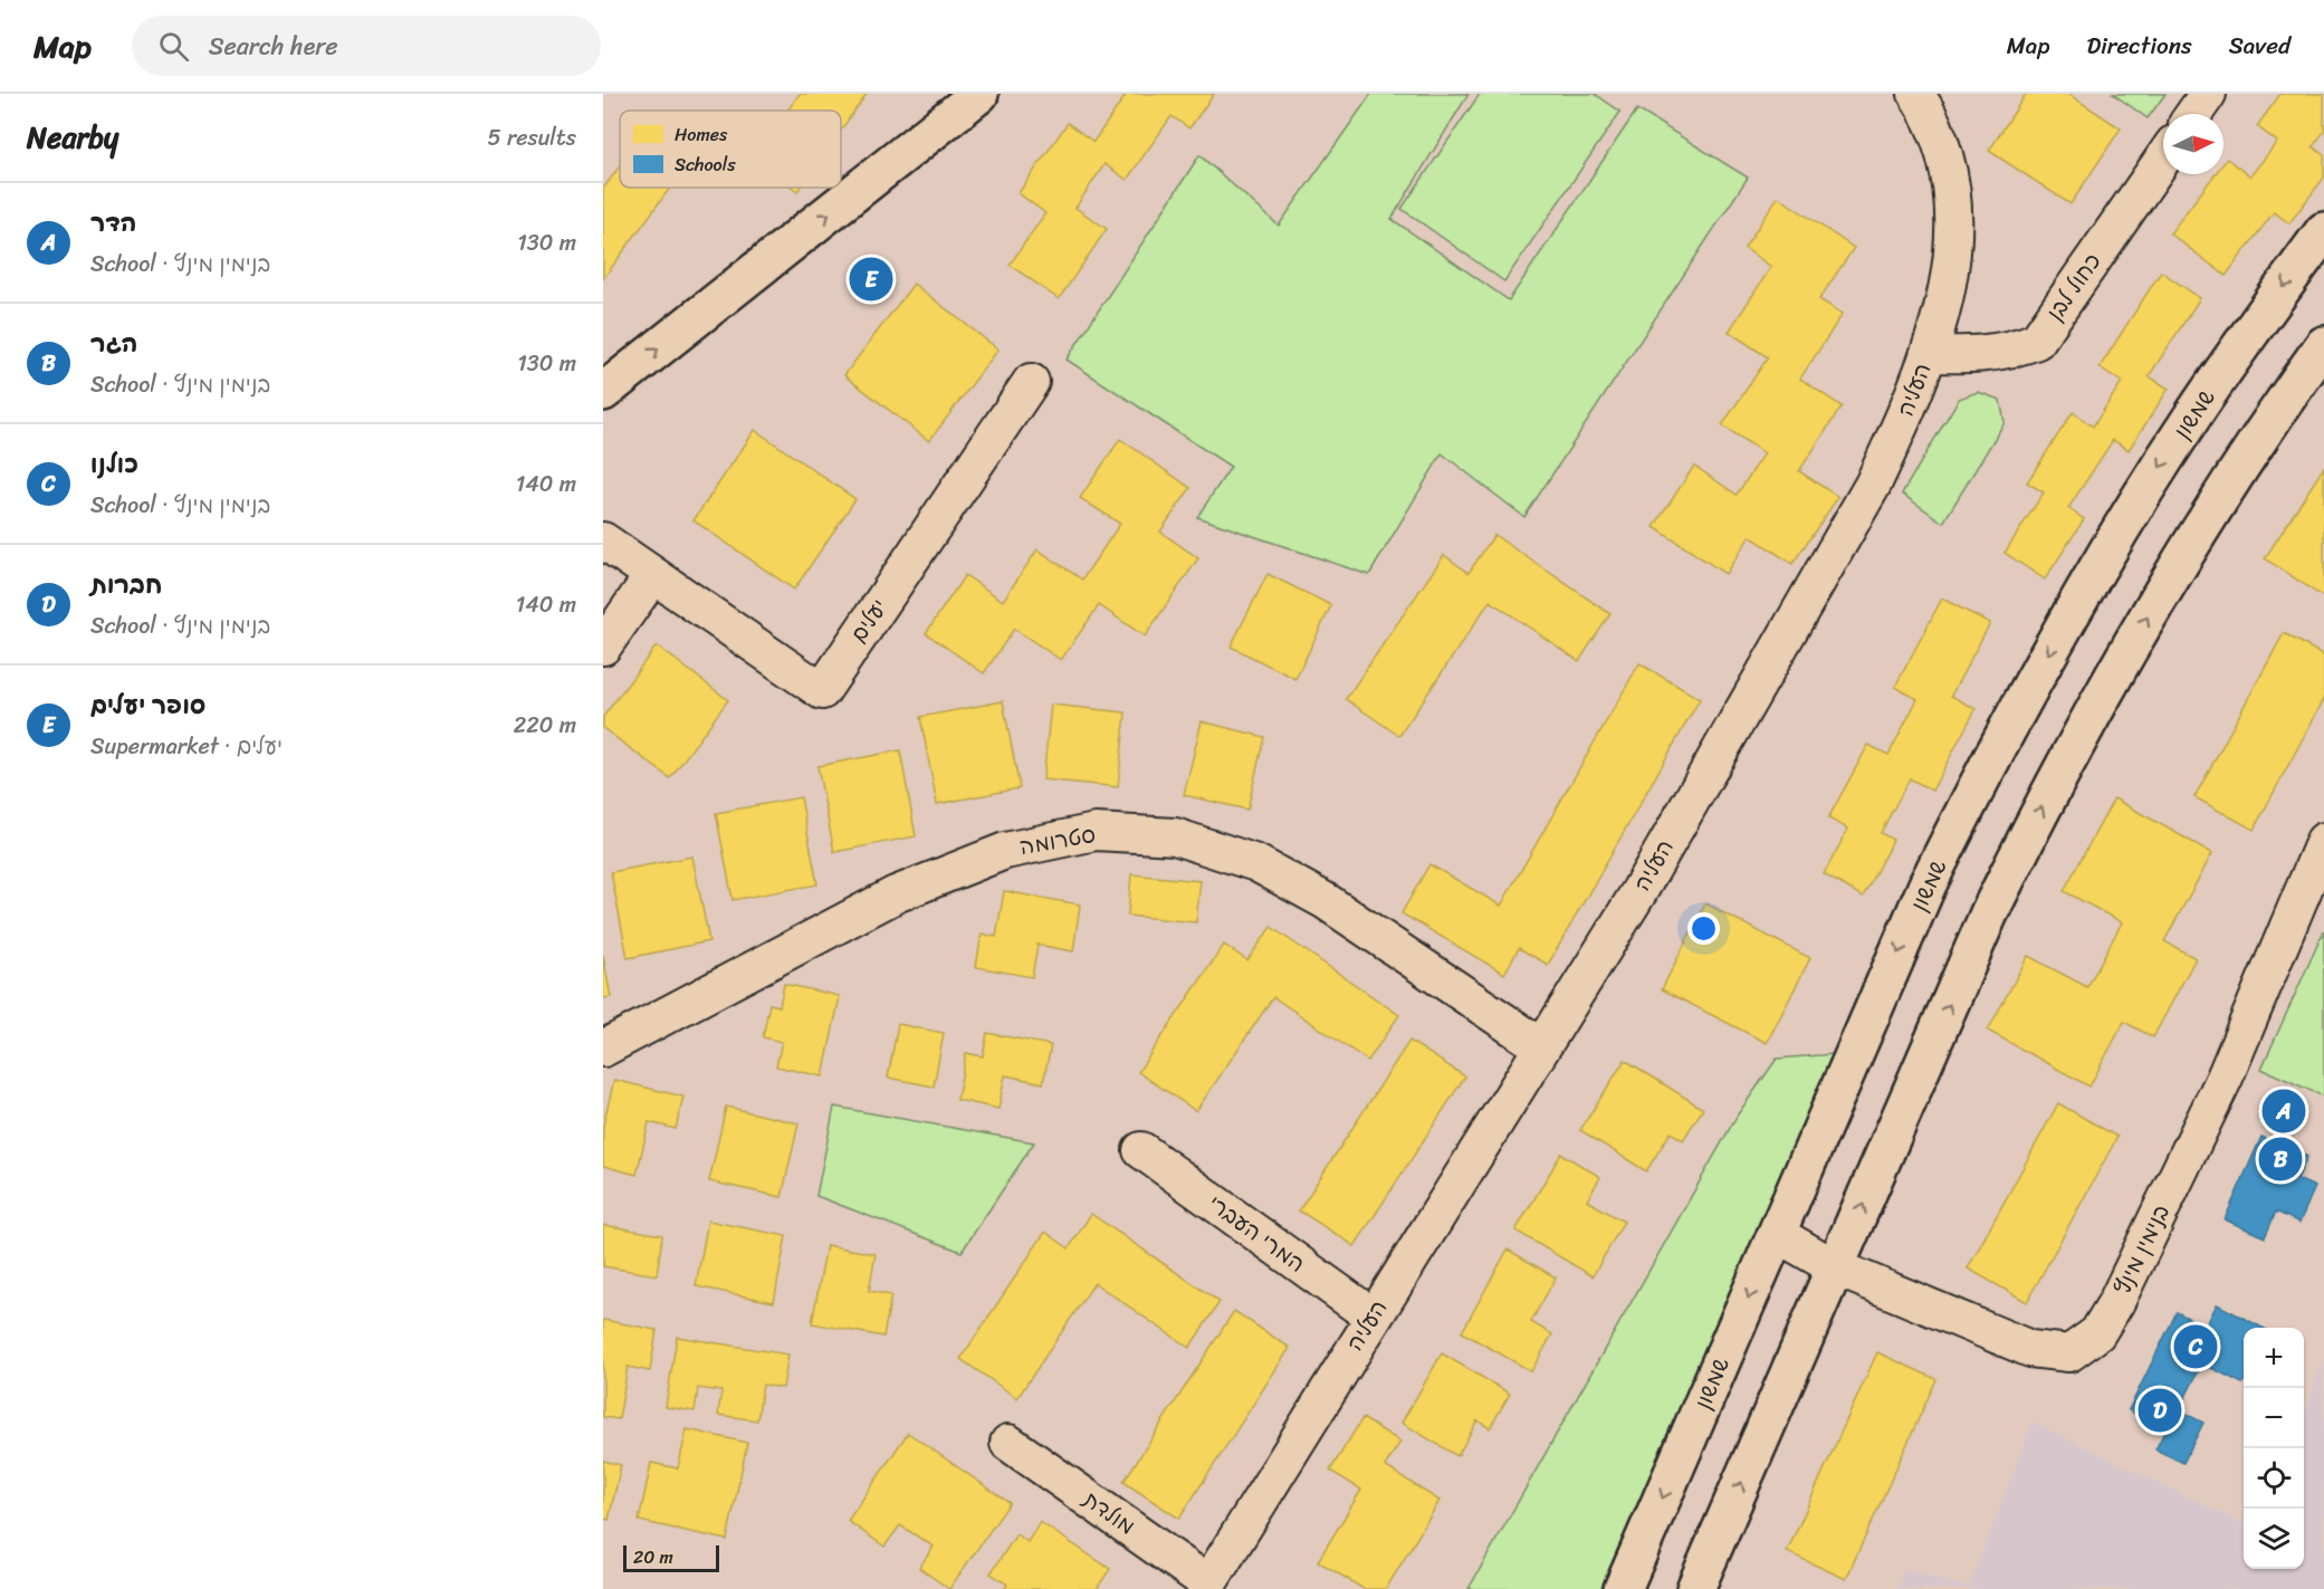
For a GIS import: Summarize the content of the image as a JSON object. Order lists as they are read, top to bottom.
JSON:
{
  "streets": {
    "main road": ["שמשון"],
    "street": [
      "כחול לבן",
      "העליה",
      "יעלים",
      "סטרומה",
      "המרי העברי",
      "בנימין מינץ",
      "מולדת"
    ]
  },
  "crossings": [
    ["כחול לבן", "העליה"],
    ["העליה", "סטרומה"],
    ["העליה", "המרי העברי"],
    ["העליה", "מולדת"],
    ["שמשון", "בנימין מינץ"]
  ],
  "legend": ["Homes", "Schools"],
  "scale_bar": "20 m",
  "north": "right",
  "page": {
    "header": "Map",
    "search": "Search here",
    "nav": ["Map", "Directions", "Saved"],
    "heading": ["Nearby", "5 results"],
    "list": [
      {
        "mark": "A",
        "name": "הדר",
        "note": "School · בנימין מינץ",
        "value": "130 m"
      },
      {
        "mark": "B",
        "name": "הגר",
        "note": "School · בנימין מינץ",
        "value": "130 m"
      },
      {
        "mark": "C",
        "name": "כולנו",
        "note": "School · בנימין מינץ",
        "value": "140 m"
      },
      {
        "mark": "D",
        "name": "חברות",
        "note": "School · בנימין מינץ",
        "value": "140 m"
      },
      {
        "mark": "E",
        "name": "סופר יעלים",
        "note": "Supermarket · יעלים",
        "value": "220 m"
      }
    ],
    "pins": [
      "E",
      "A",
      "B",
      "C",
      "D"
    ],
    "map_buttons": ["+", "−"],
    "scale": "20 m"
  }
}
